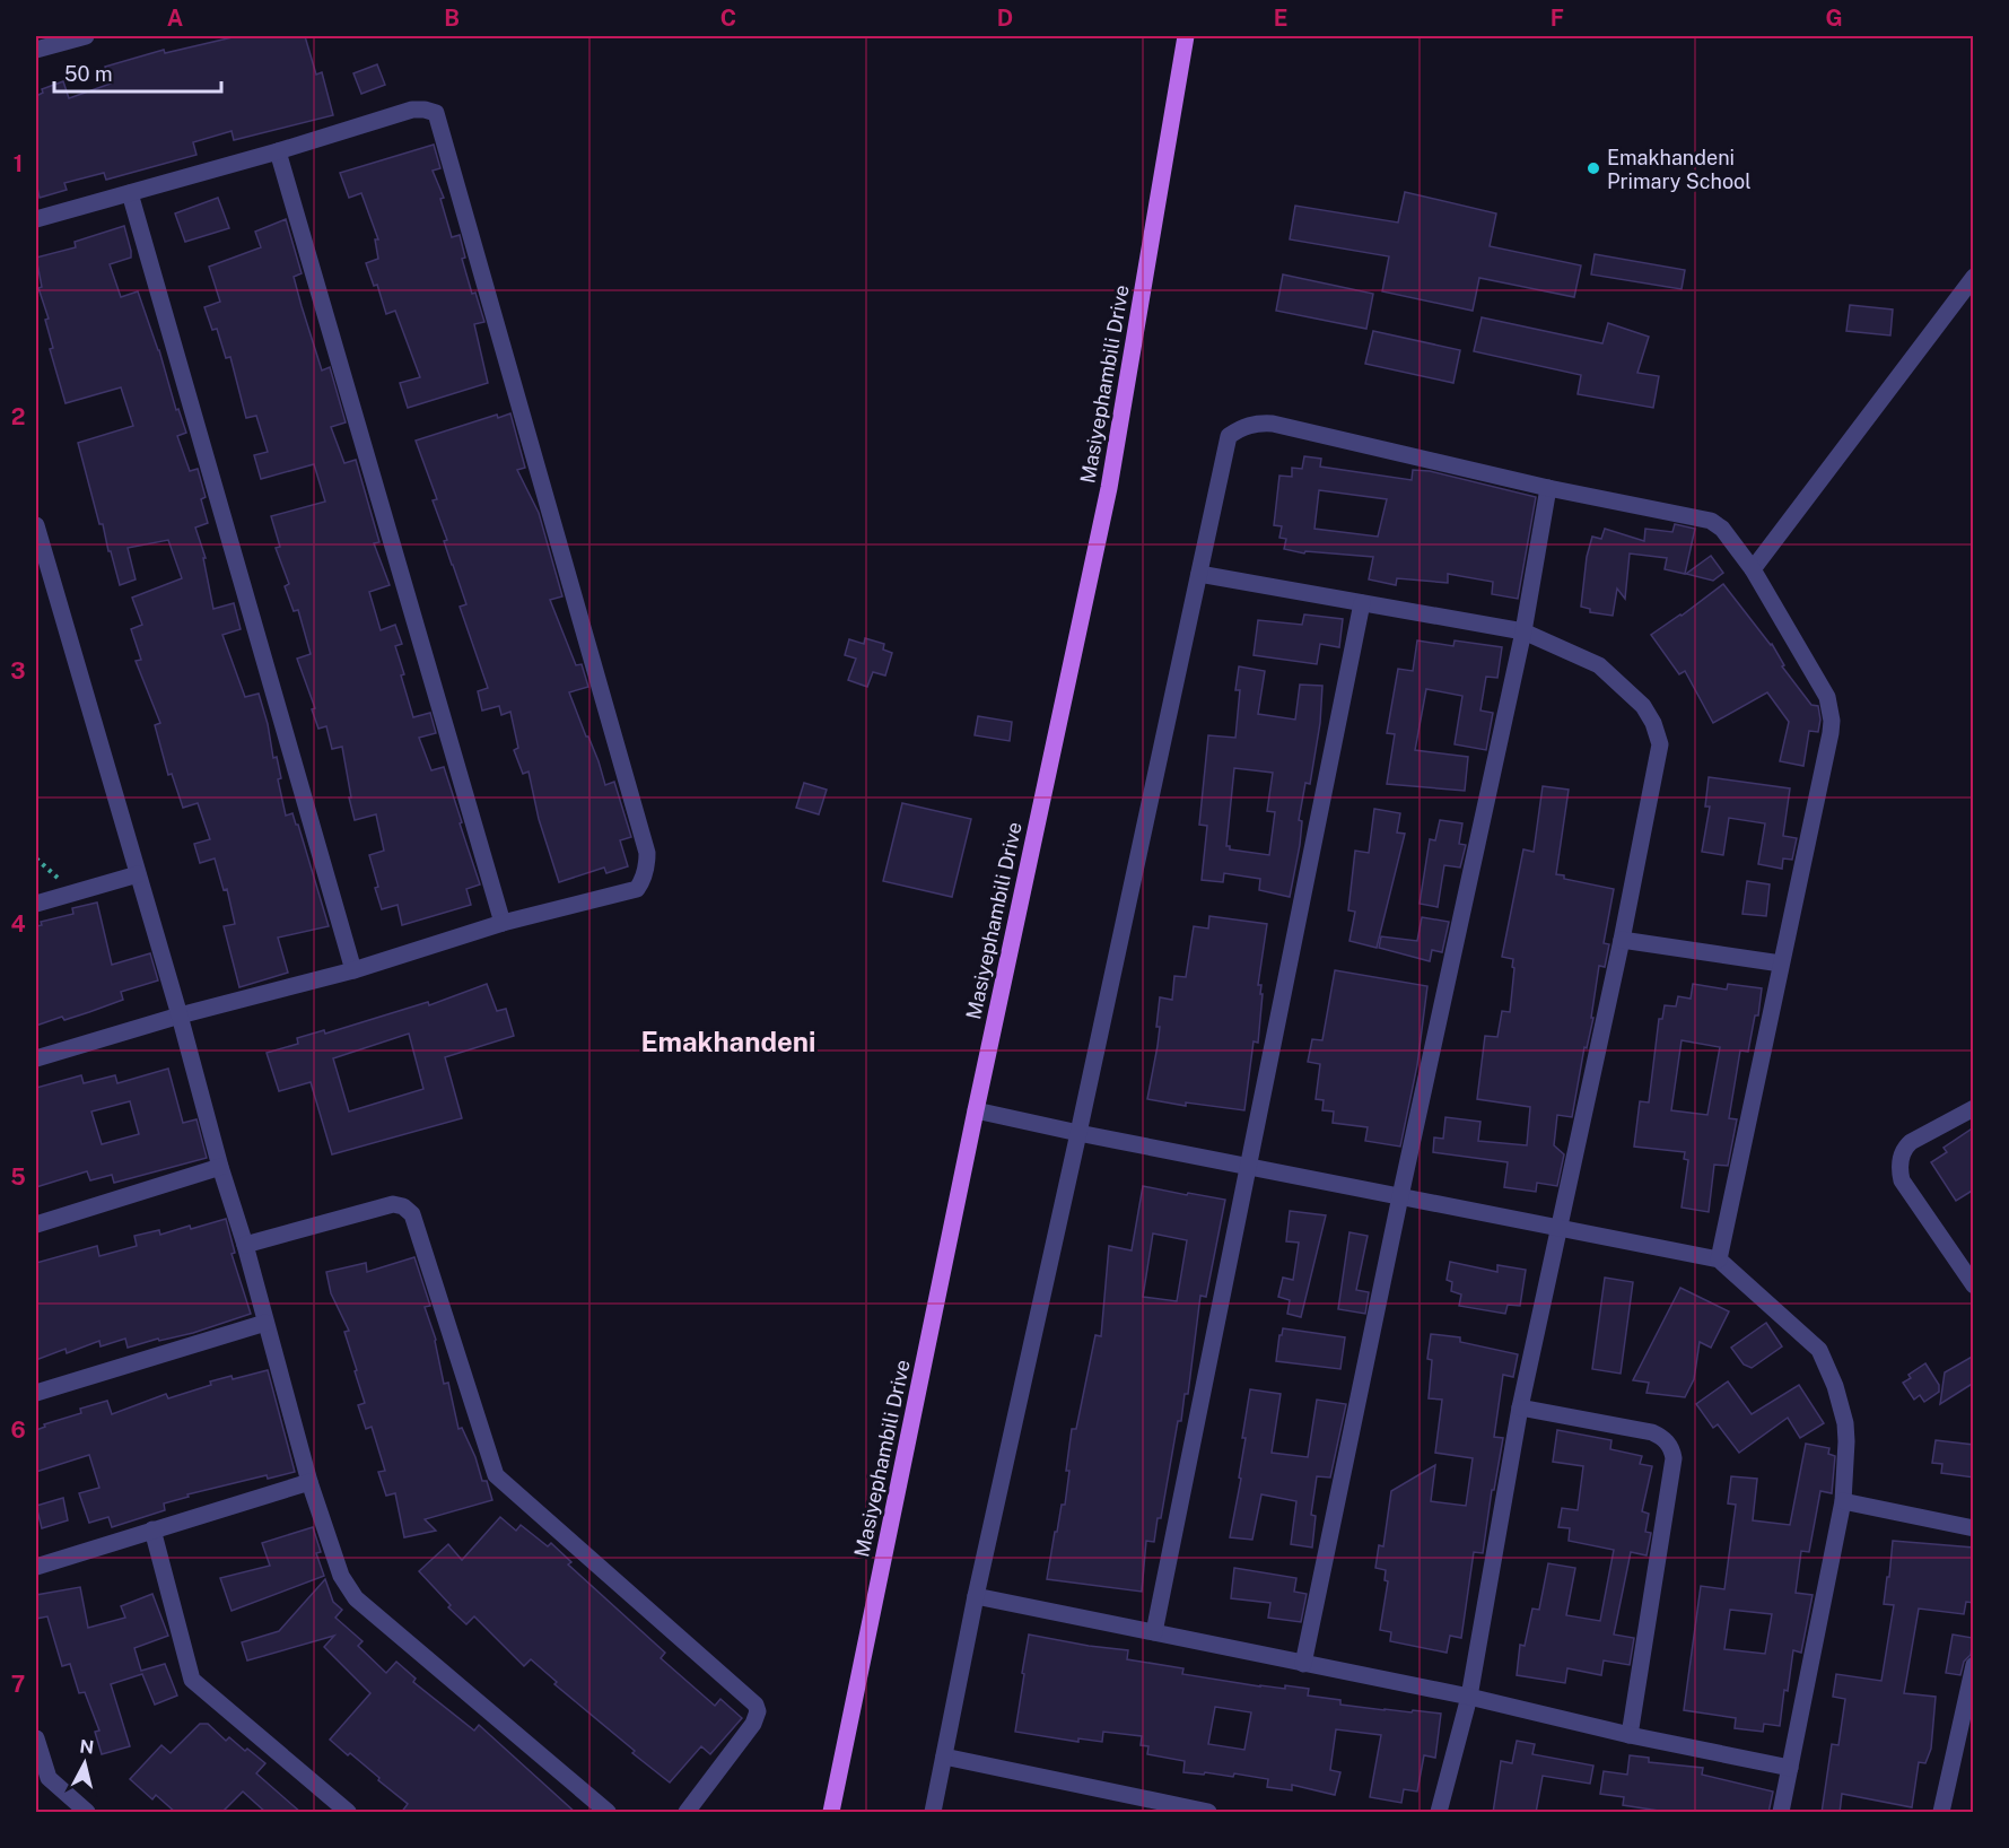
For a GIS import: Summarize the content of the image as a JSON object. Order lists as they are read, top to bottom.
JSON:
{
  "streets": {
    "main road": ["Masiyephambili Drive"]
  },
  "districts": ["Emakhandeni"],
  "places": ["Emakhandeni Primary School"],
  "scale_bar": "50 m",
  "north": "top",
  "grid": {
    "columns": [
      "A",
      "B",
      "C",
      "D",
      "E",
      "F",
      "G"
    ],
    "rows": [
      "1",
      "2",
      "3",
      "4",
      "5",
      "6",
      "7"
    ]
  }
}
